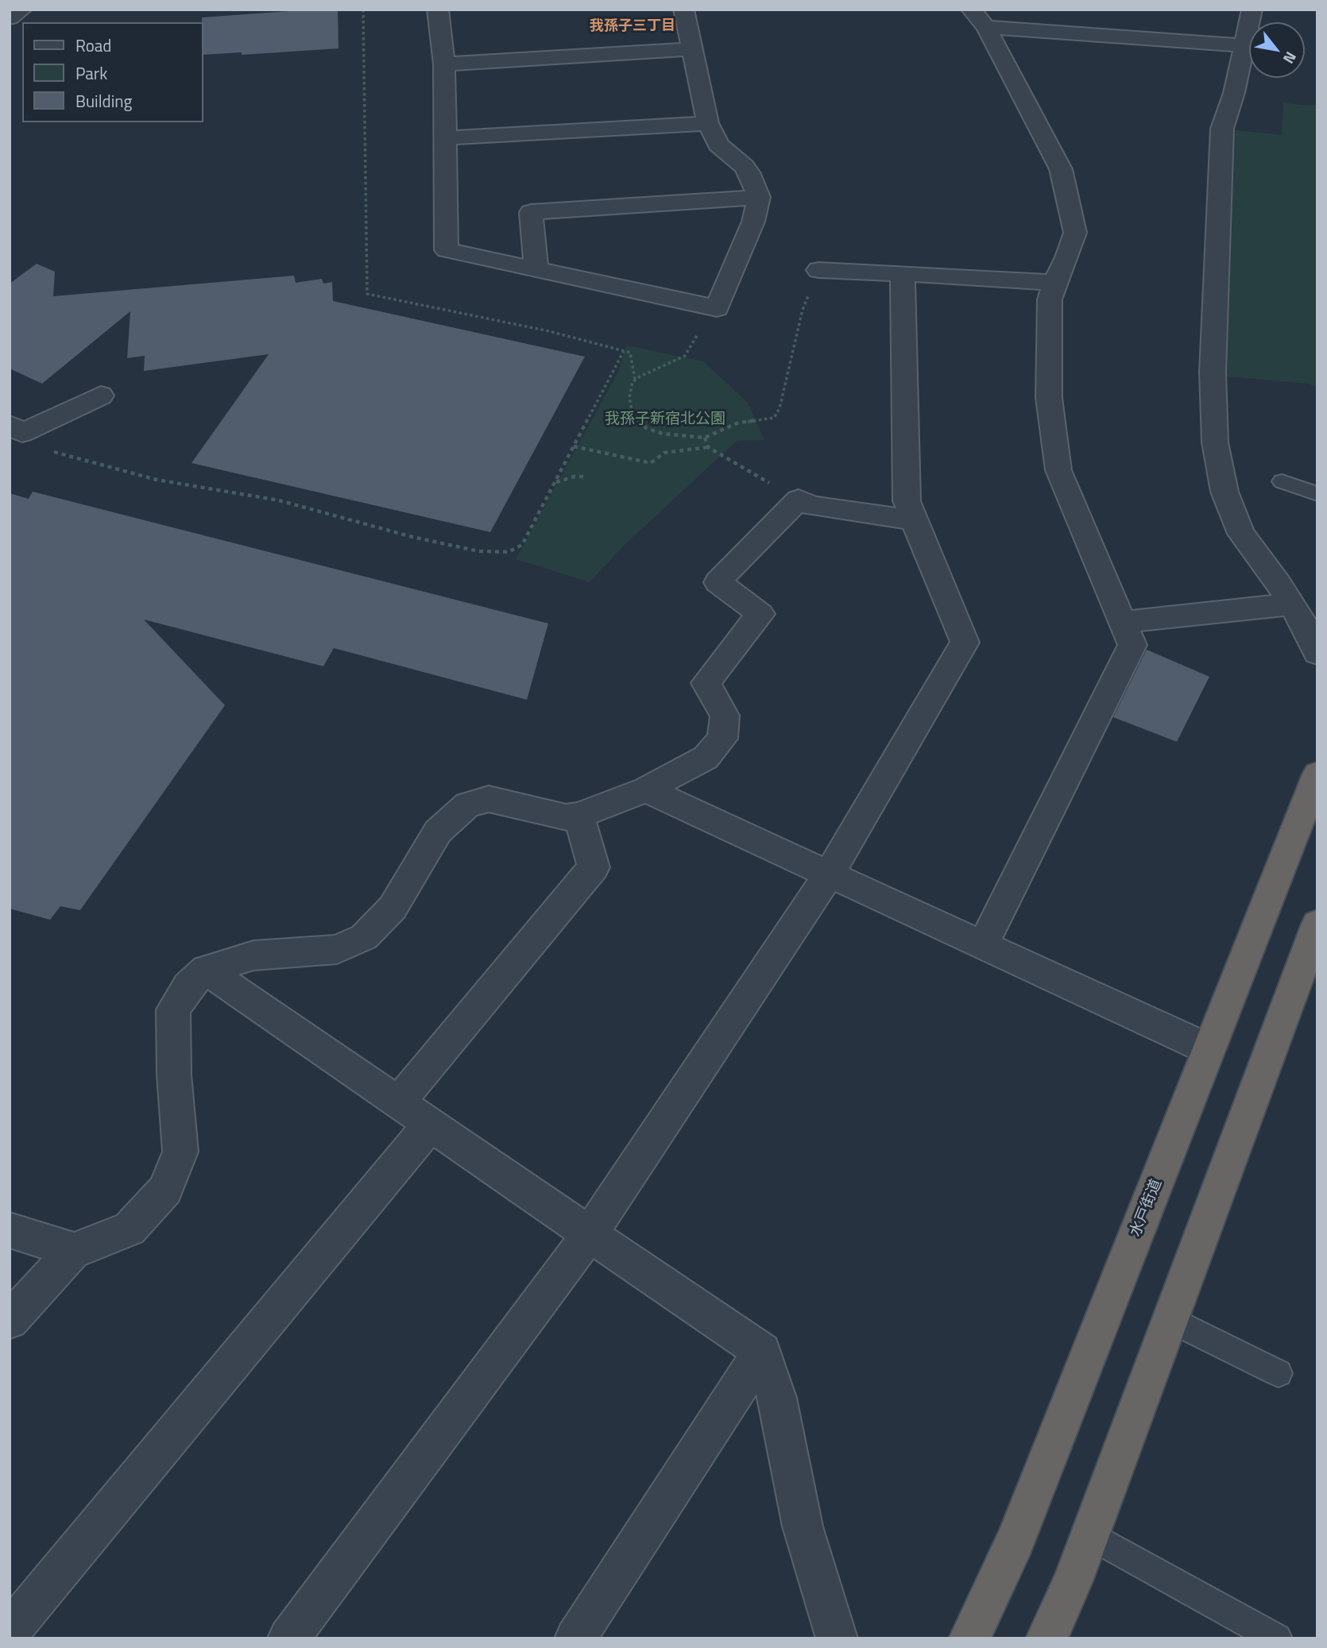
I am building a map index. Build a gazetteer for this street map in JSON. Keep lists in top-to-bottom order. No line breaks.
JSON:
{"streets":{"highway":["水戸街道"]},"districts":["我孫子三丁目"],"parks":["我孫子新宿北公園"],"legend":["Road","Park","Building"],"north":"bottom right"}
